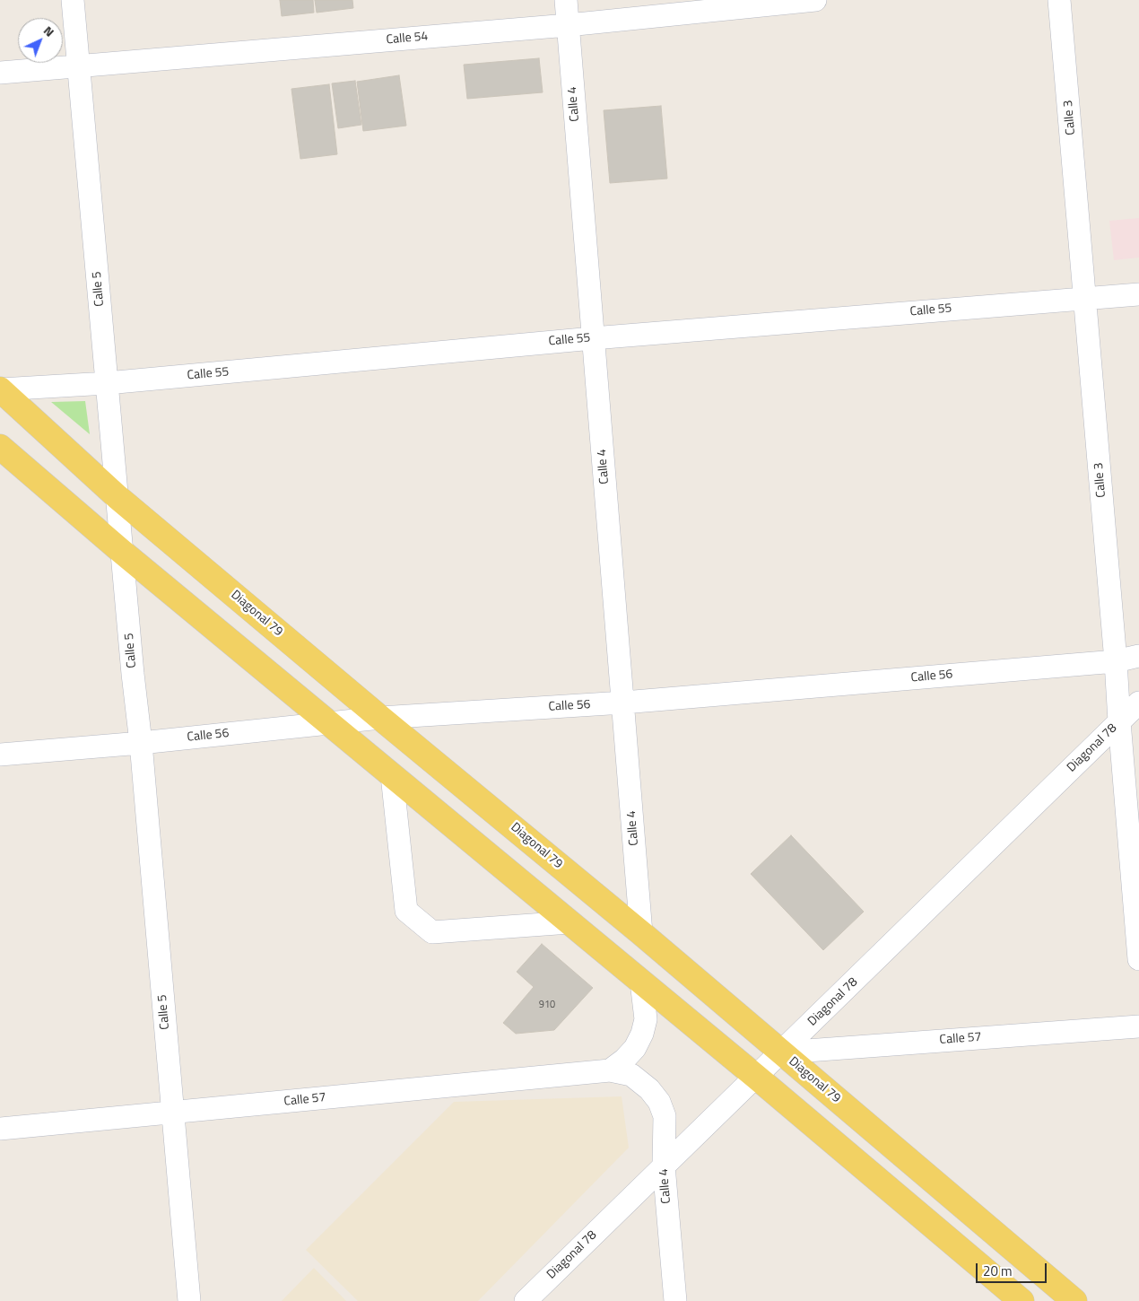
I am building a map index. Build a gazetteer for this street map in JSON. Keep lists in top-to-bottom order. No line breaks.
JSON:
{"streets":{"main road":["Diagonal 79"],"street":["Calle 54","Calle 4","Calle 3","Calle 5","Calle 55","Calle 56","Diagonal 78","Calle 57"]},"crossings":[["Calle 54","Calle 4"],["Calle 54","Calle 5"],["Calle 4","Calle 55"],["Calle 4","Diagonal 79"],["Calle 4","Calle 56"],["Calle 4","Diagonal 78"],["Calle 4","Calle 57"],["Calle 3","Calle 55"],["Calle 3","Calle 56"],["Calle 3","Diagonal 78"],["Calle 5","Calle 55"],["Calle 5","Diagonal 79"],["Calle 5","Calle 56"],["Calle 5","Calle 57"],["Calle 55","Diagonal 79"],["Diagonal 79","Calle 56"],["Diagonal 79","Diagonal 78"],["Diagonal 79","Calle 57"],["Diagonal 78","Calle 57"]],"house_numbers":["910"],"scale_bar":"20 m","north":"top right"}
